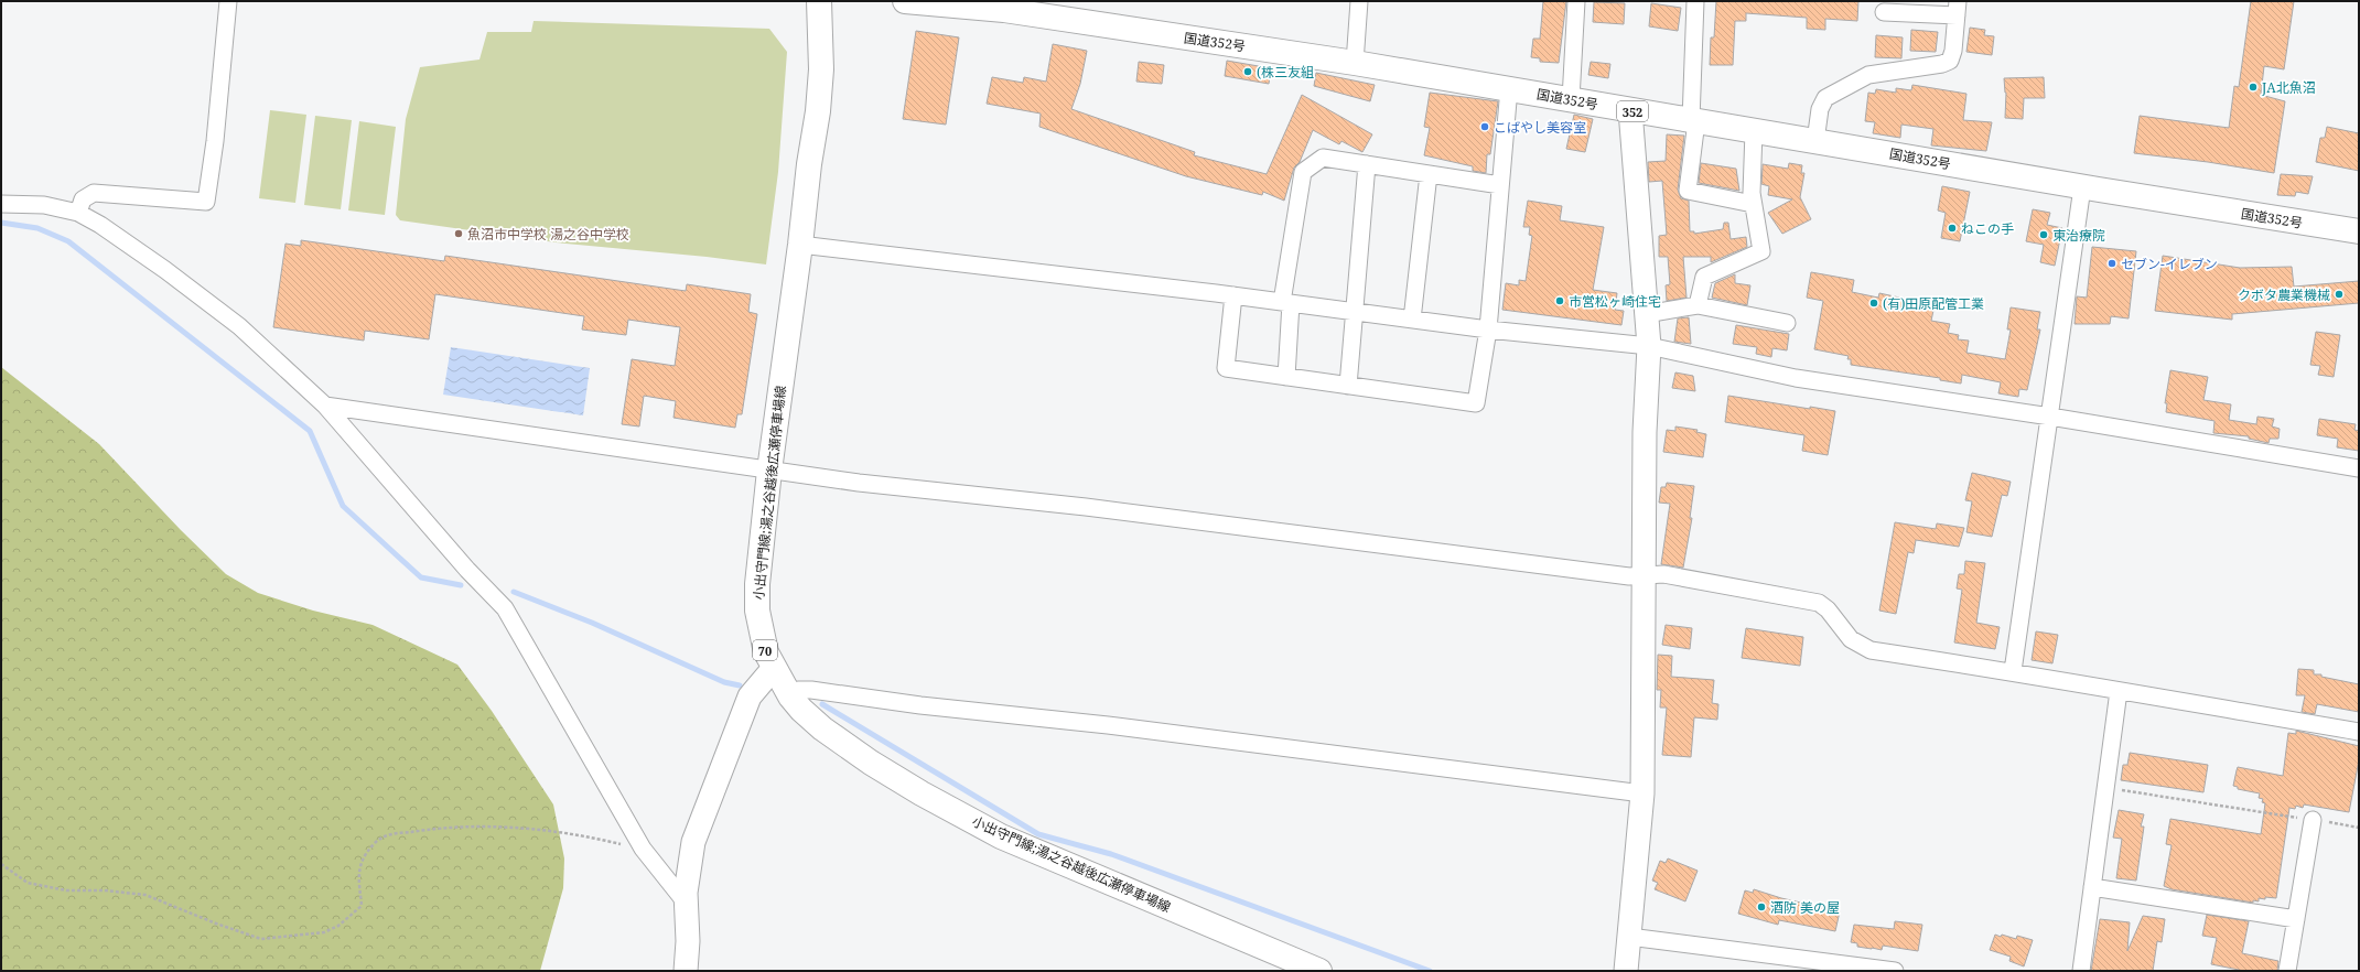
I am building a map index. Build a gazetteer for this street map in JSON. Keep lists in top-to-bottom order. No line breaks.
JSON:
{"streets":{"main road":["国道352号","352","小出守門線;湯之谷越後広瀬停車場線","70"]},"places":["(株三友組","JA北魚沼","こばやし美容室","ねこの手","魚沼市中学校 湯之谷中学校","東治療院","セブン-イレブン","クボタ農業機械","市営松ヶ崎住宅","(有)田原配管工業","酒防 美の屋"]}
